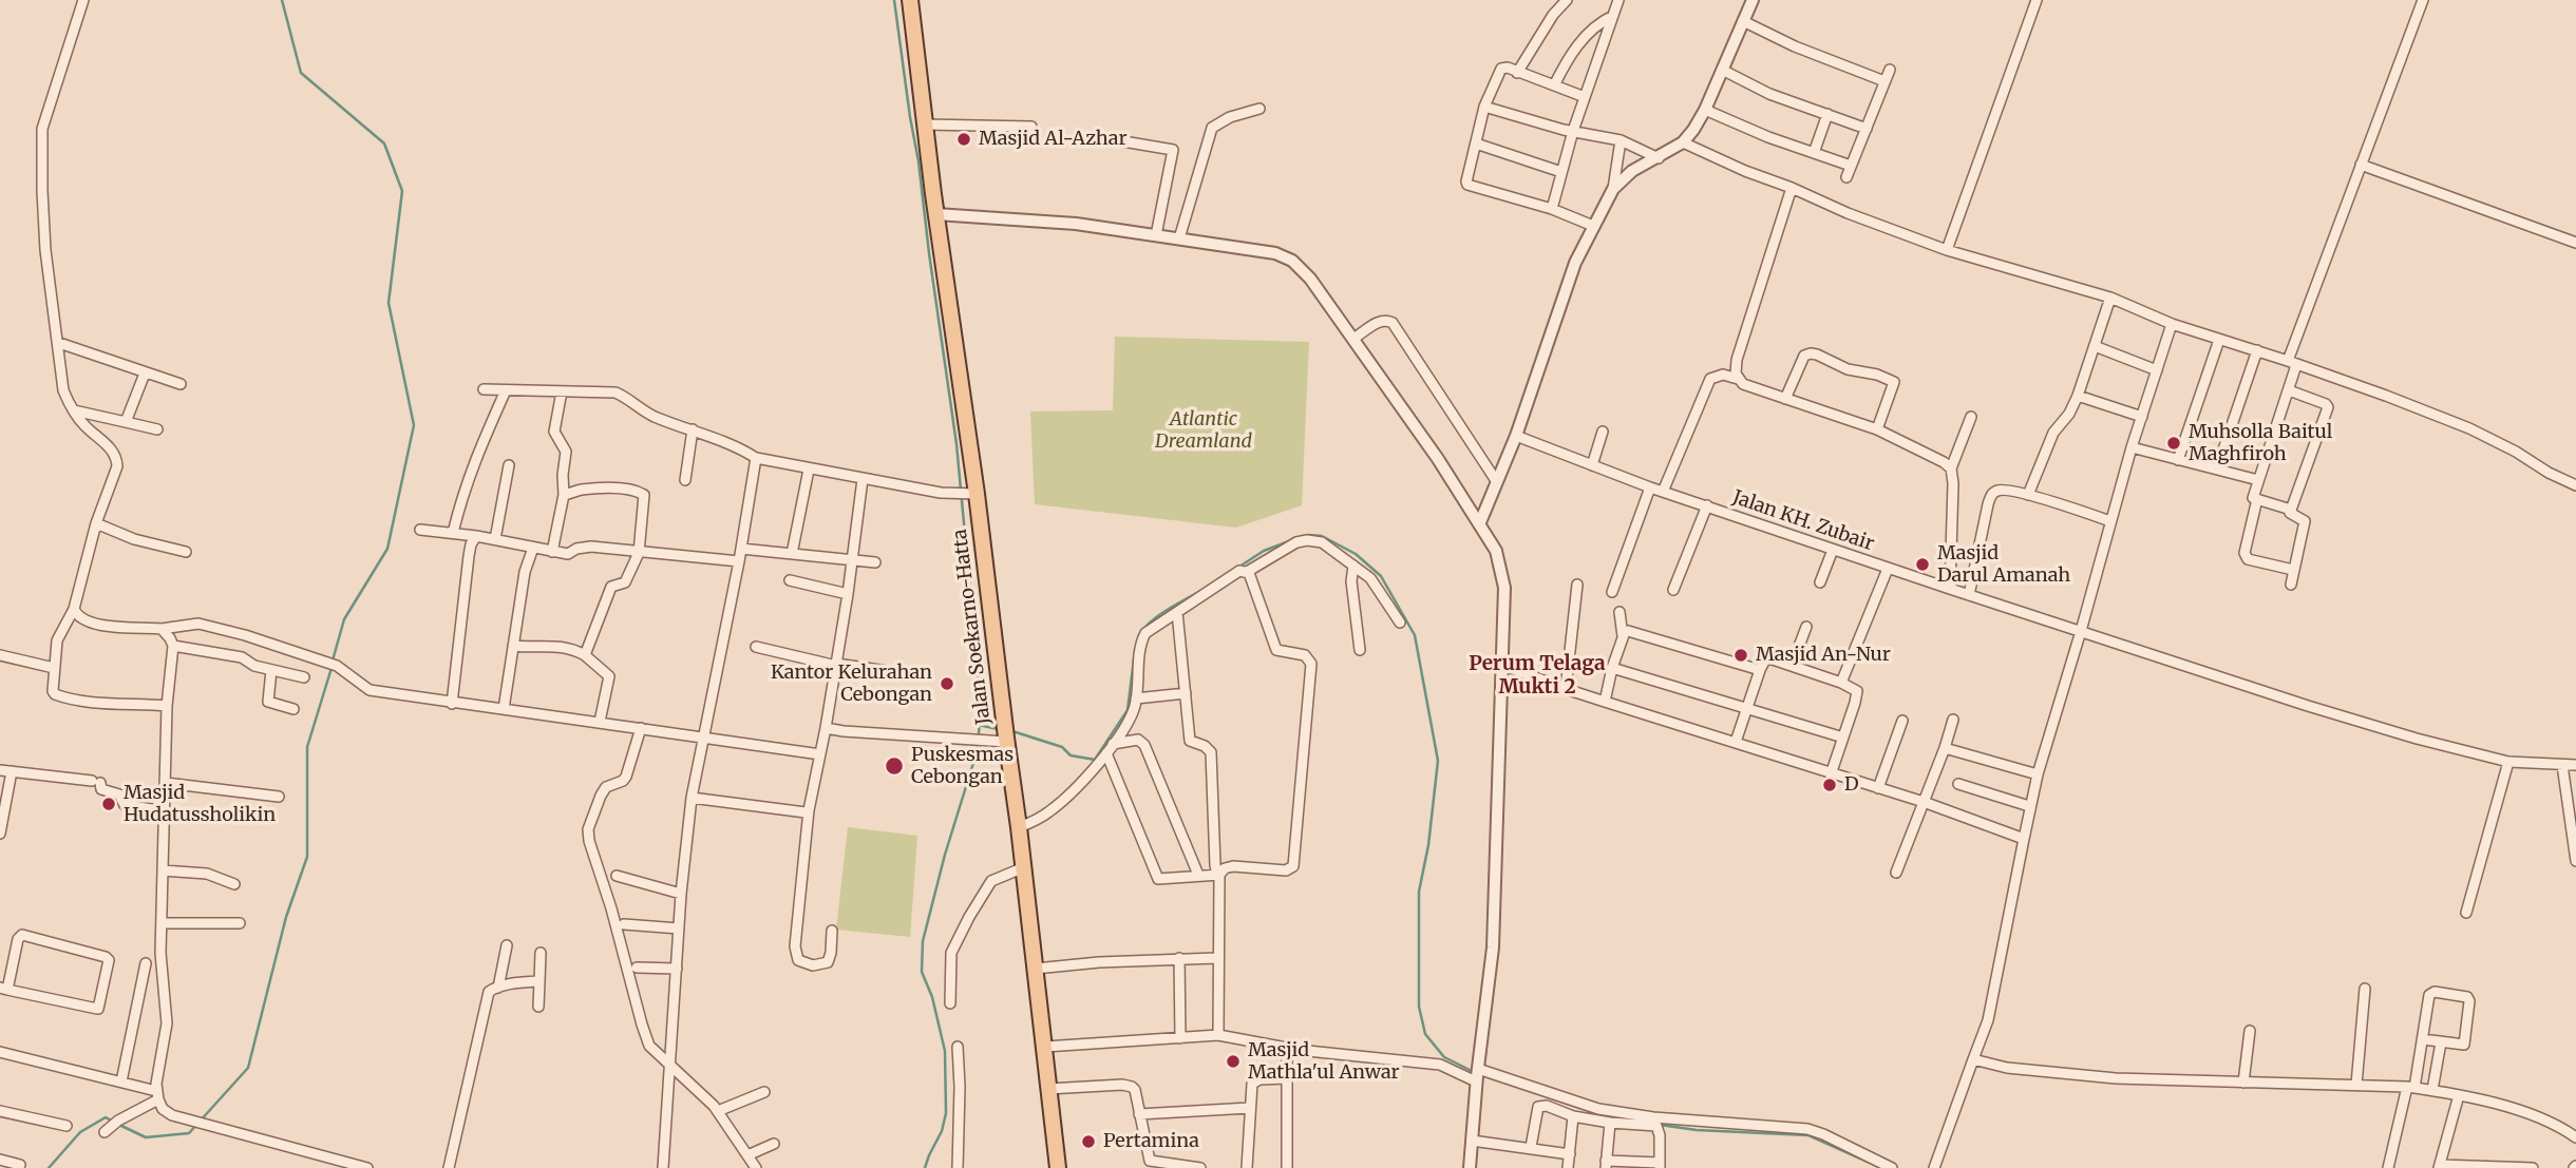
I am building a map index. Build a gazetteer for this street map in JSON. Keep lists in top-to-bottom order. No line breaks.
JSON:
{"streets":{"main road":["Jalan Soekarno-Hatta"],"street":["Jalan KH. Zubair"]},"districts":["Perum Telaga Mukti 2"],"parks":["Atlantic Dreamland"],"places":["Masjid Al-Azhar","Muhsolla Baitul Maghfiroh","Masjid Darul Amanah","Masjid An-Nur","Kantor Kelurahan Cebongan","Puskesmas Cebongan","D","Masjid Hudatussholikin","Masjid Mathla'ul Anwar","Pertamina"]}
